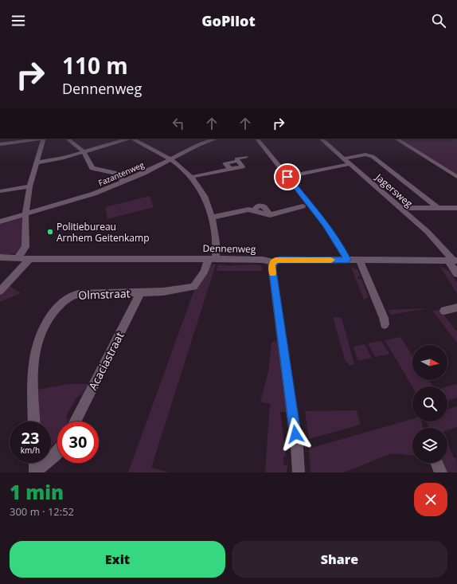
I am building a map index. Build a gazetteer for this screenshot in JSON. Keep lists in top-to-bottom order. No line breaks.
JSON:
{"streets":{"street":["Fazantenweg","Jagersweg","Dennenweg","Olmstraat","Acaciastraat"]},"crossings":[["Jagersweg","Dennenweg"],["Dennenweg","Olmstraat"],["Olmstraat","Acaciastraat"]],"places":["Politiebureau Arnhem Geitenkamp"],"north":"right","page":{"header":"GoPilot","turn":["110 m","Dennenweg"],"speed":"23 km/h","limit":"30","heading":["1 min","300 m · 12:52"],"buttons":["Exit","Share"]}}
